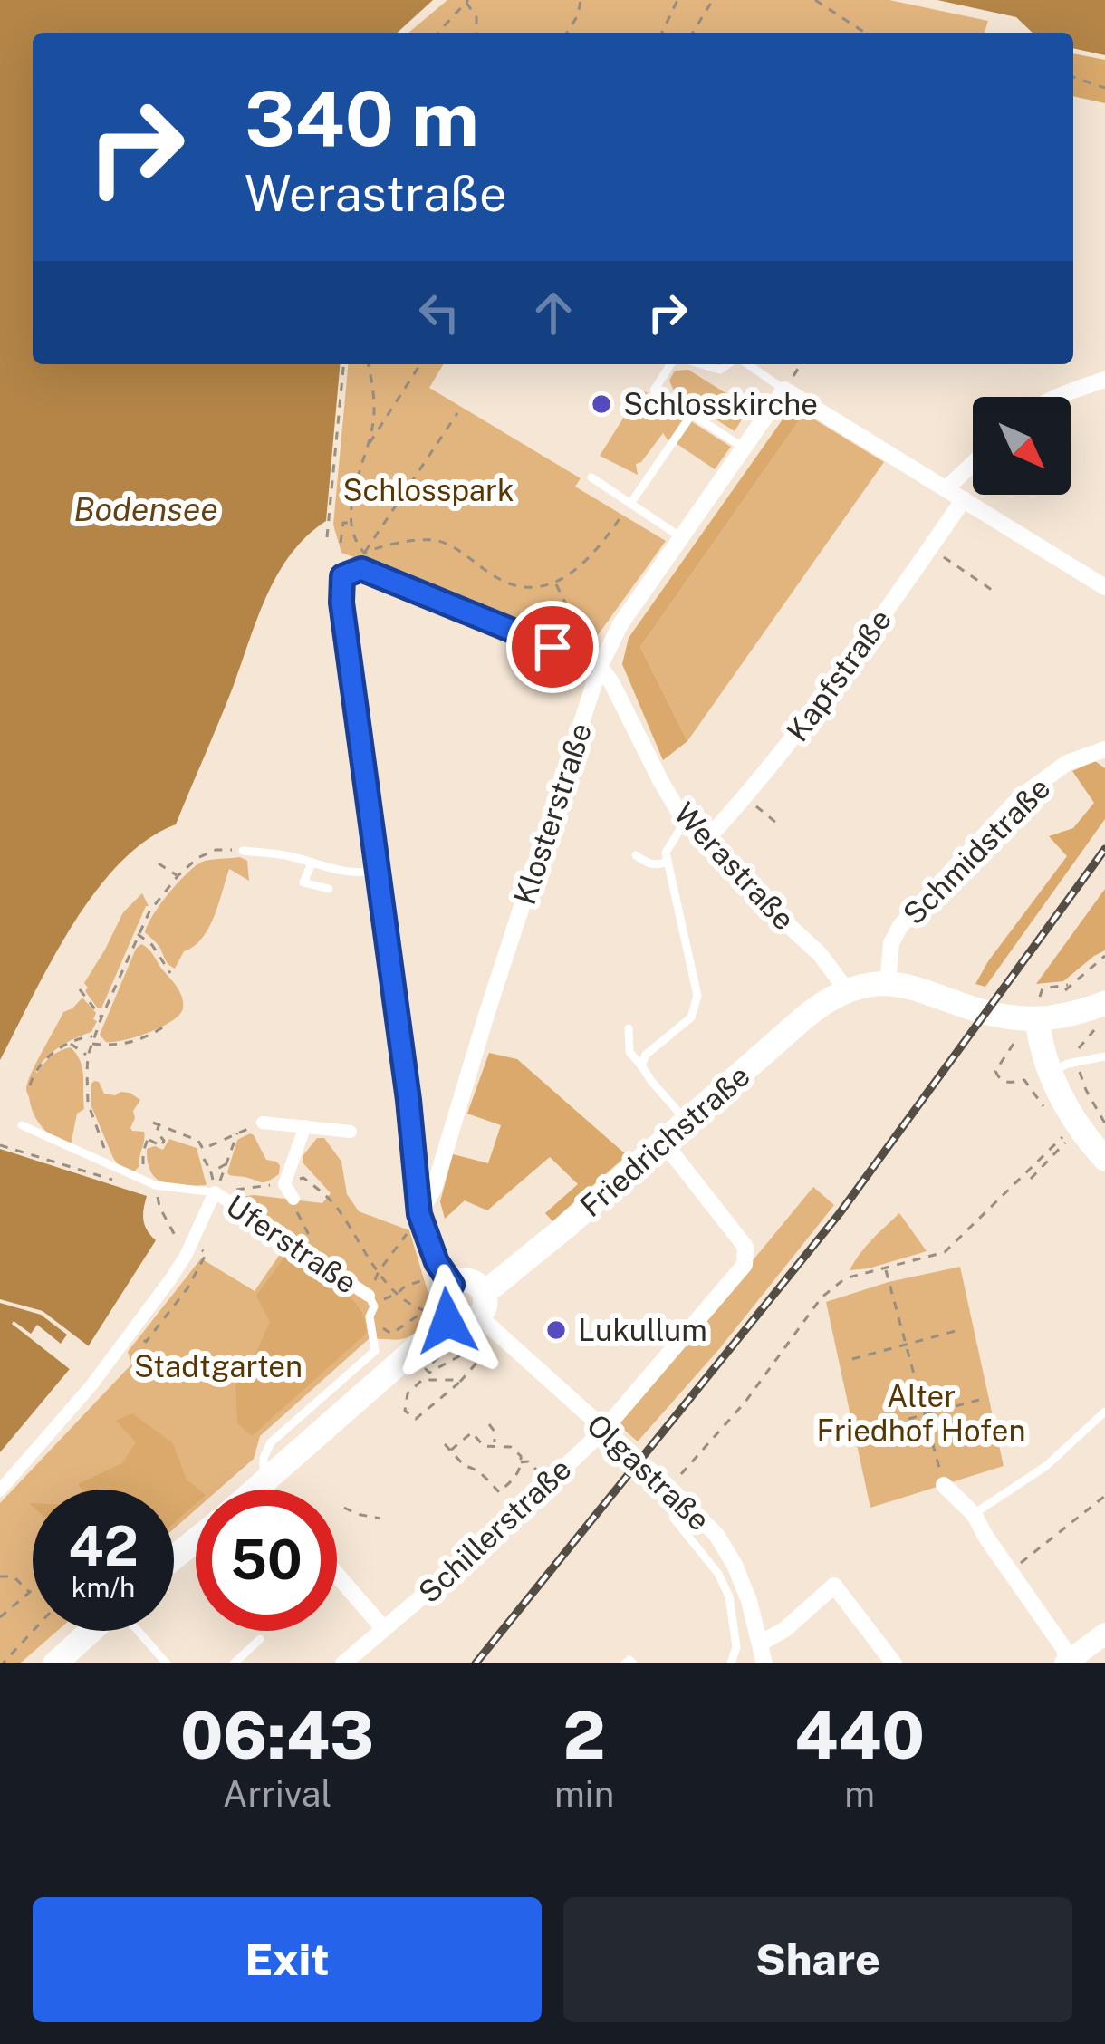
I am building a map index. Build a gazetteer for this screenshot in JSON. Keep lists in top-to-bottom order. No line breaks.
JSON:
{"streets":{"main road":["Friedrichstraße"],"street":["Kapfstraße","Klosterstraße","Schmidstraße","Werastraße","Uferstraße","Olgastraße","Schillerstraße"]},"crossings":[["Kapfstraße","Werastraße"],["Klosterstraße","Werastraße"],["Werastraße","Friedrichstraße"],["Friedrichstraße","Olgastraße"],["Friedrichstraße","Schillerstraße"],["Olgastraße","Schillerstraße"]],"water":["Bodensee"],"parks":["Schlosspark","Stadtgarten","Alter Friedhof Hofen"],"places":["Schlosskirche","Lukullum"],"north":"bottom right","page":{"turn":["340 m","Werastraße"],"speed":"42 km/h","limit":"50","eta":["06:43","Arrival","2","min","440","m"],"buttons":["Exit","Share"]}}
